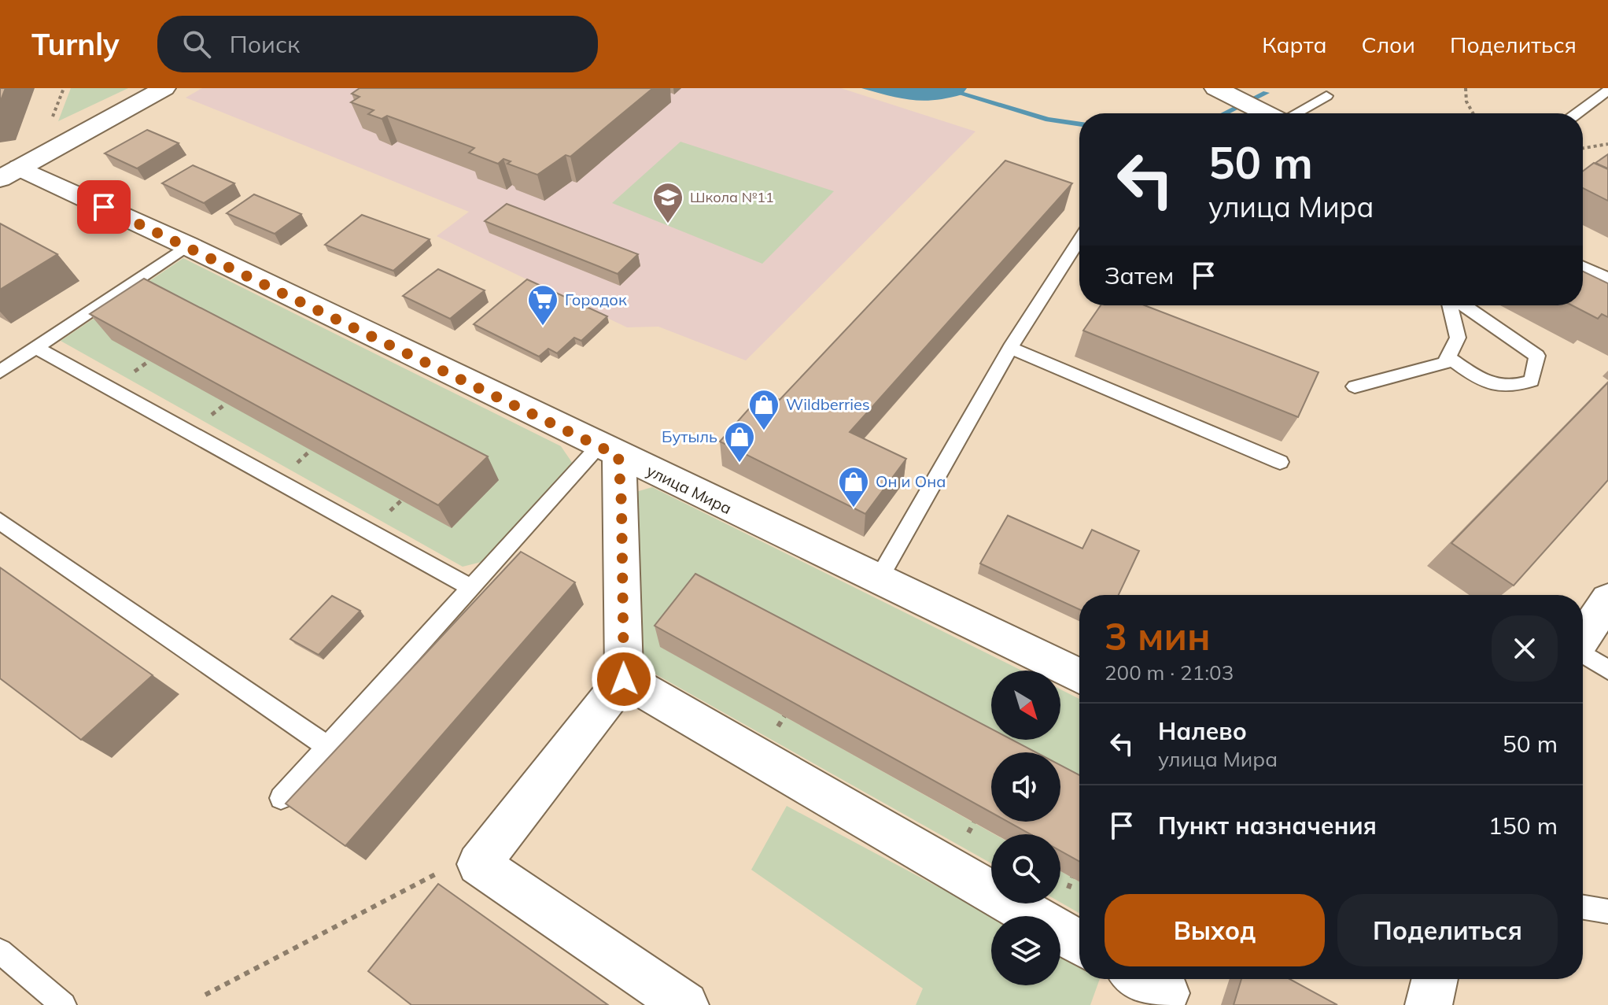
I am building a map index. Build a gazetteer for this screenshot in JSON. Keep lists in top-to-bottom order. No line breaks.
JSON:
{"streets":{"street":["улица Мира"]},"places":{"school or university":["Школа №11"],"supermarket":["Городок"],"shop":["Wildberries","Бутыль","Он и Она"]},"north":"bottom right","page":{"header":"Turnly","search":"Поиск","nav":["Карта","Слои","Поделиться"],"turn":["50 m","улица Мира"],"then":"Затем","heading":["3 мин","200 m · 21:03"],"list":[{"name":"Налево","note":"улица Мира","value":"50 m"},{"name":"Пункт назначения","value":"150 m"}],"buttons":["Выход","Поделиться"]}}
